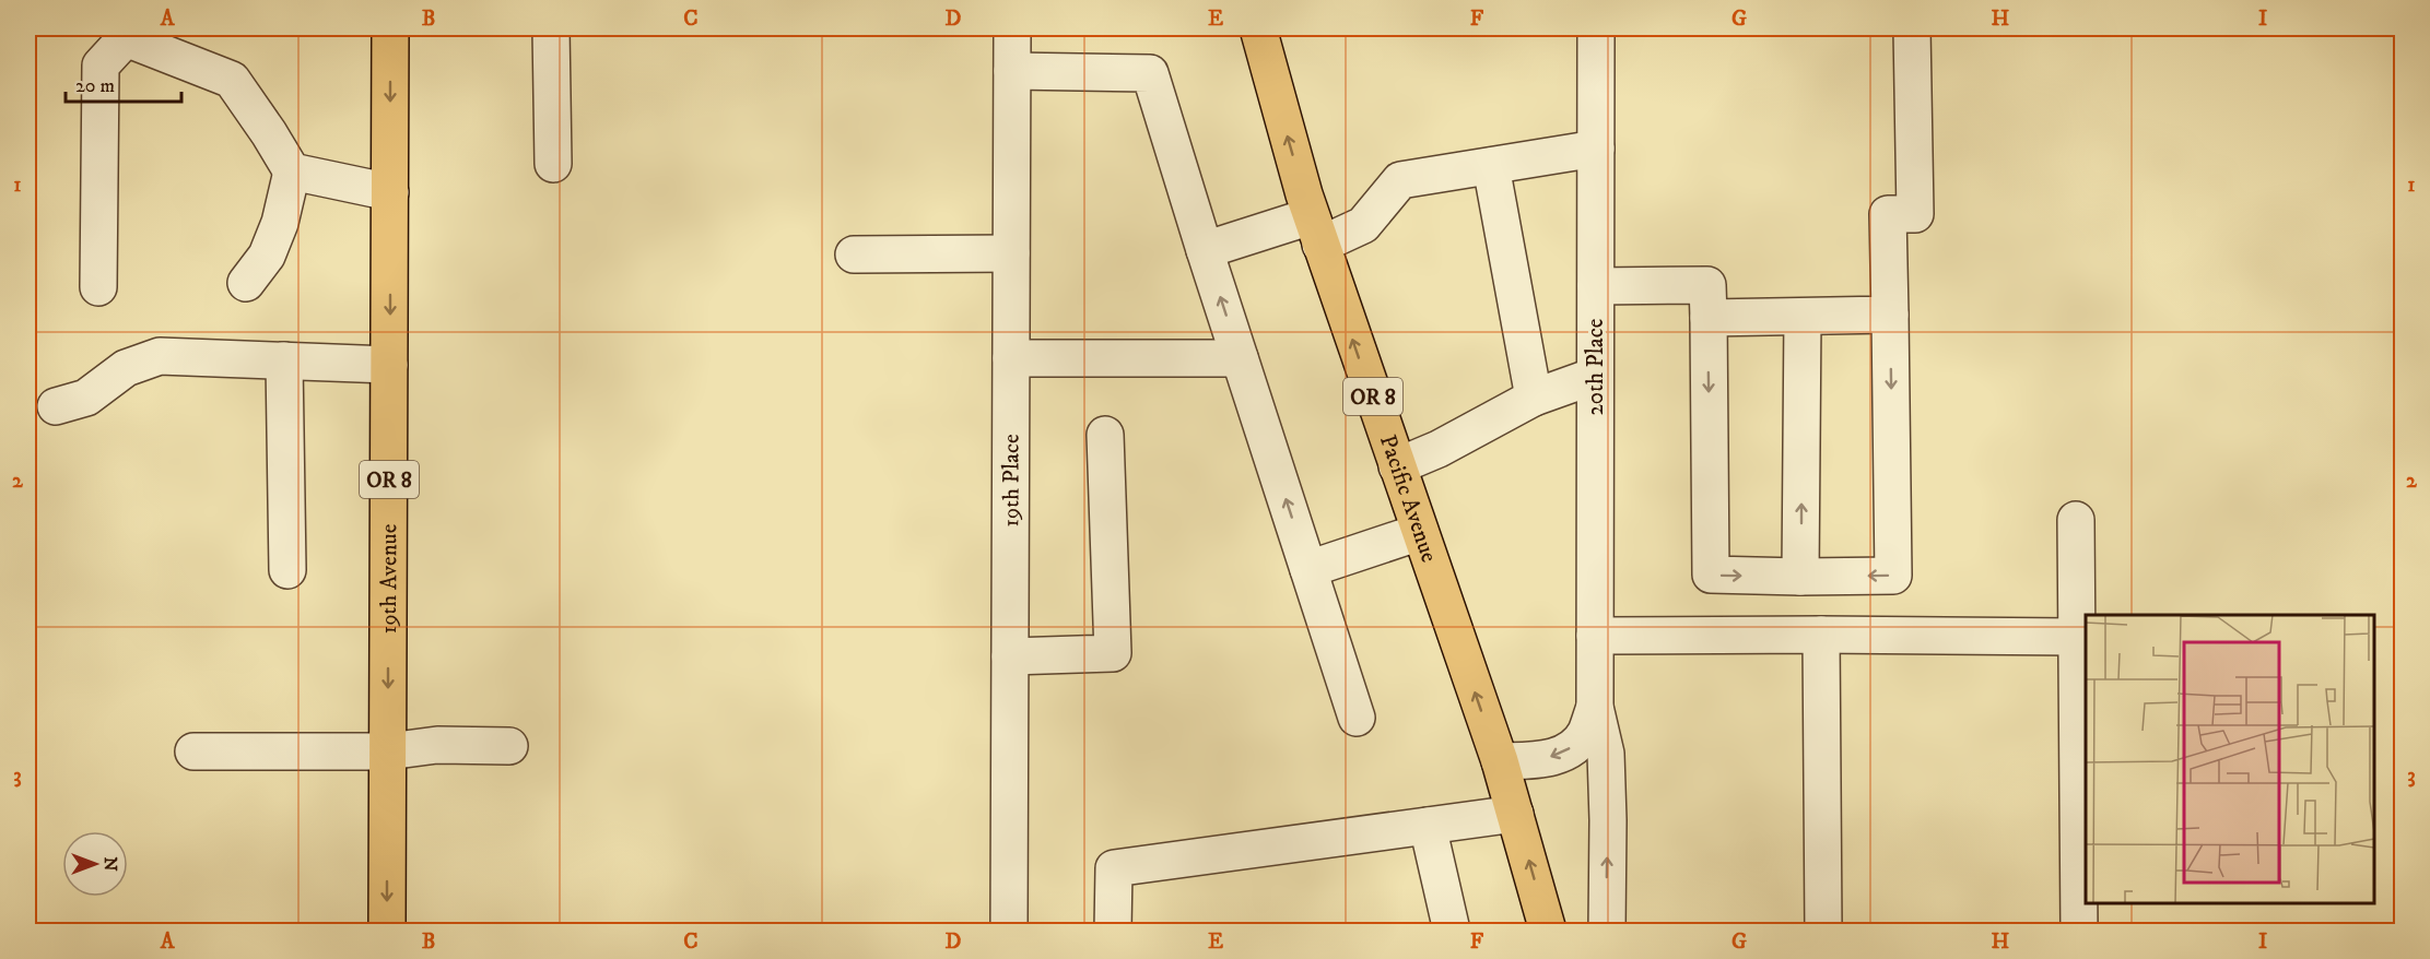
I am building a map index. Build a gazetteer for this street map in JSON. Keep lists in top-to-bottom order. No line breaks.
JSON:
{"streets":{"main road":["OR 8","Pacific Avenue","19th Avenue"],"street":["20th Place","19th Place"]},"crossings":[["20th Place","Pacific Avenue"]],"one_way":["Pacific Avenue","19th Avenue"],"scale_bar":"20 m","north":"right","grid":{"columns":["A","B","C","D","E","F","G","H","I"],"rows":["1","2","3"]}}
